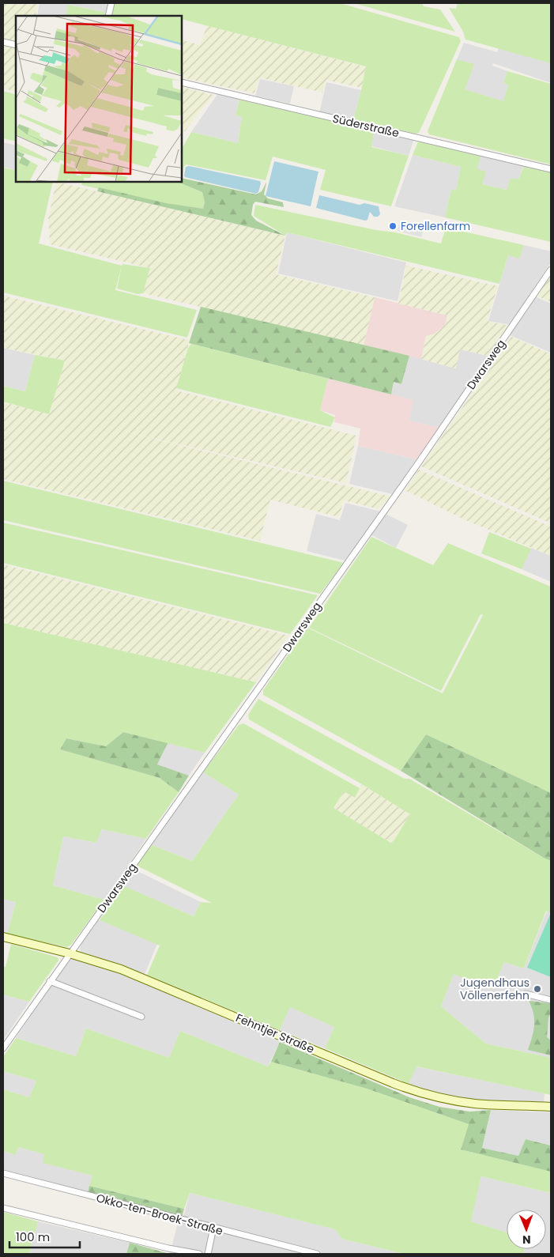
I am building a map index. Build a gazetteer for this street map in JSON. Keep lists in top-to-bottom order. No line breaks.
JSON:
{"streets":{"street":["Süderstraße","Dwarsweg","Fehntjer Straße","Okko-ten-Broek-Straße"]},"crossings":[["Dwarsweg","Fehntjer Straße"]],"places":["Forellenfarm","Jugendhaus Völlenerfehn"],"scale_bar":"100 m","north":"bottom"}
